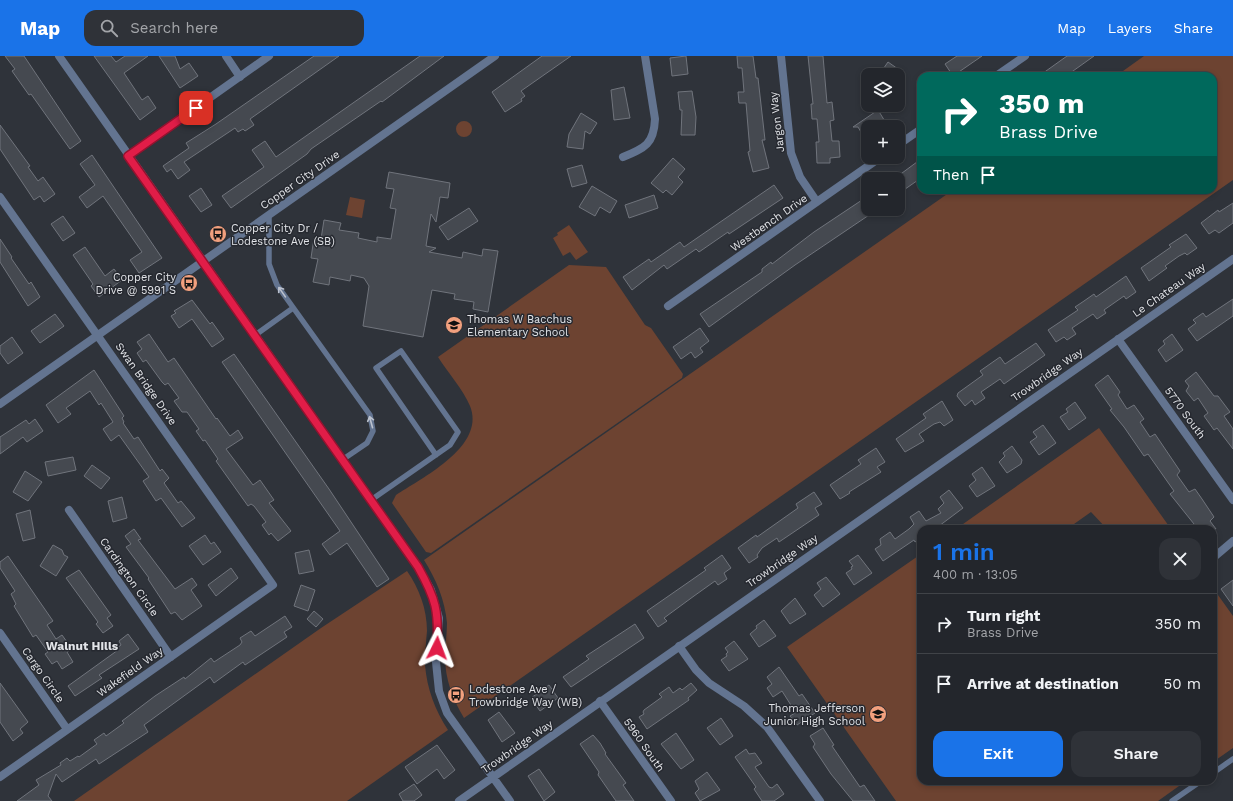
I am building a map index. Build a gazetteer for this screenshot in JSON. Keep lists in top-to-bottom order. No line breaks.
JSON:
{"streets":{"street":["Jargon Way","Copper City Drive","Westbench Drive","Le Chateau Way","Trowbridge Way","Swan Bridge Drive","5770 South","Cardington Circle","Wakefield Way","Cargo Circle","5960 South"]},"crossings":[["Jargon Way","Westbench Drive"],["Copper City Drive","Swan Bridge Drive"],["Le Chateau Way","Trowbridge Way"],["Le Chateau Way","5770 South"],["Trowbridge Way","5770 South"],["Trowbridge Way","5960 South"],["Swan Bridge Drive","Wakefield Way"],["Cardington Circle","Wakefield Way"],["Wakefield Way","Cargo Circle"]],"districts":["Walnut Hills"],"places":{"bus stop":["Copper City Dr / Lodestone Ave (SB)","Copper City Drive @ 5991 S","Lodestone Ave / Trowbridge Way (WB)"],"school or university":["Thomas W Bacchus Elementary School","Thomas Jefferson Junior High School"]},"page":{"header":"Map","search":"Search here","nav":["Map","Layers","Share"],"map_buttons":["+","−"],"turn":["350 m","Brass Drive"],"then":"Then","heading":["1 min","400 m · 13:05"],"list":[{"name":"Turn right","note":"Brass Drive","value":"350 m"},{"name":"Arrive at destination","value":"50 m"}],"buttons":["Exit","Share"]}}
